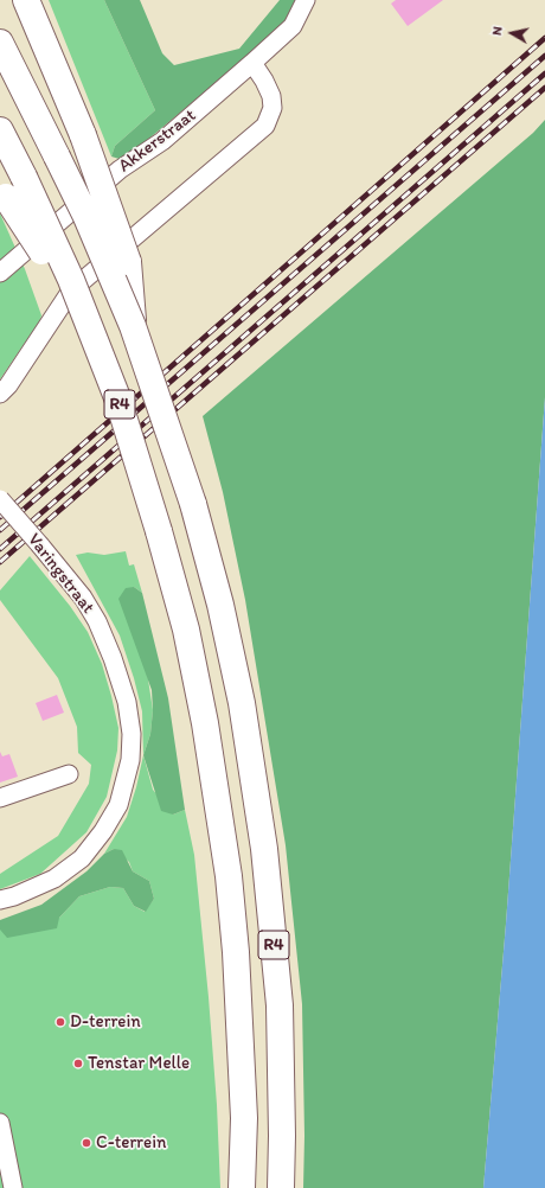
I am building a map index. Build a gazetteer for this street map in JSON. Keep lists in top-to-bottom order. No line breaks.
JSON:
{"streets":{"highway":["R4"],"street":["Akkerstraat","Varingstraat"]},"places":["D-terrein","Tenstar Melle","C-terrein"],"north":"left"}
